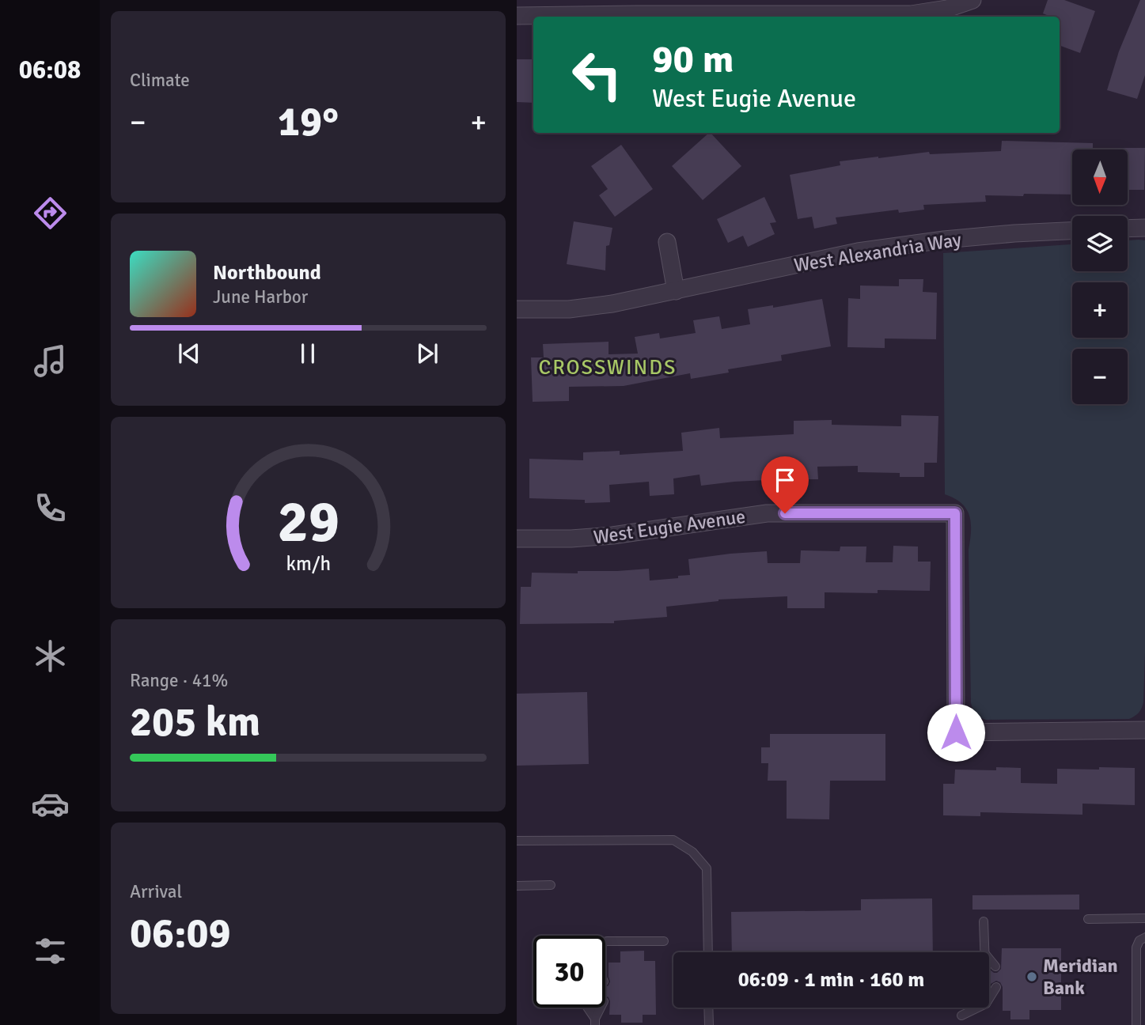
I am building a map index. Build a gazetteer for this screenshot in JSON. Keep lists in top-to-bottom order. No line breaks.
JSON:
{"streets":{"street":["West Alexandria Way","West Eugie Avenue"]},"districts":["CROSSWINDS"],"places":["Meridian Bank"],"north":"bottom","page":{"tabs":"06:08","tile":["Climate",["Range · 41%","205 km"],["Arrival","06:09"]],"turn":["90 m","West Eugie Avenue"],"heat":["−","19°","+"],"map_buttons":["+","−"],"song":["Northbound","June Harbor"],"limit":"30","trip":"06:09 · 1 min · 160 m","gauge":["29","km/h"]}}
